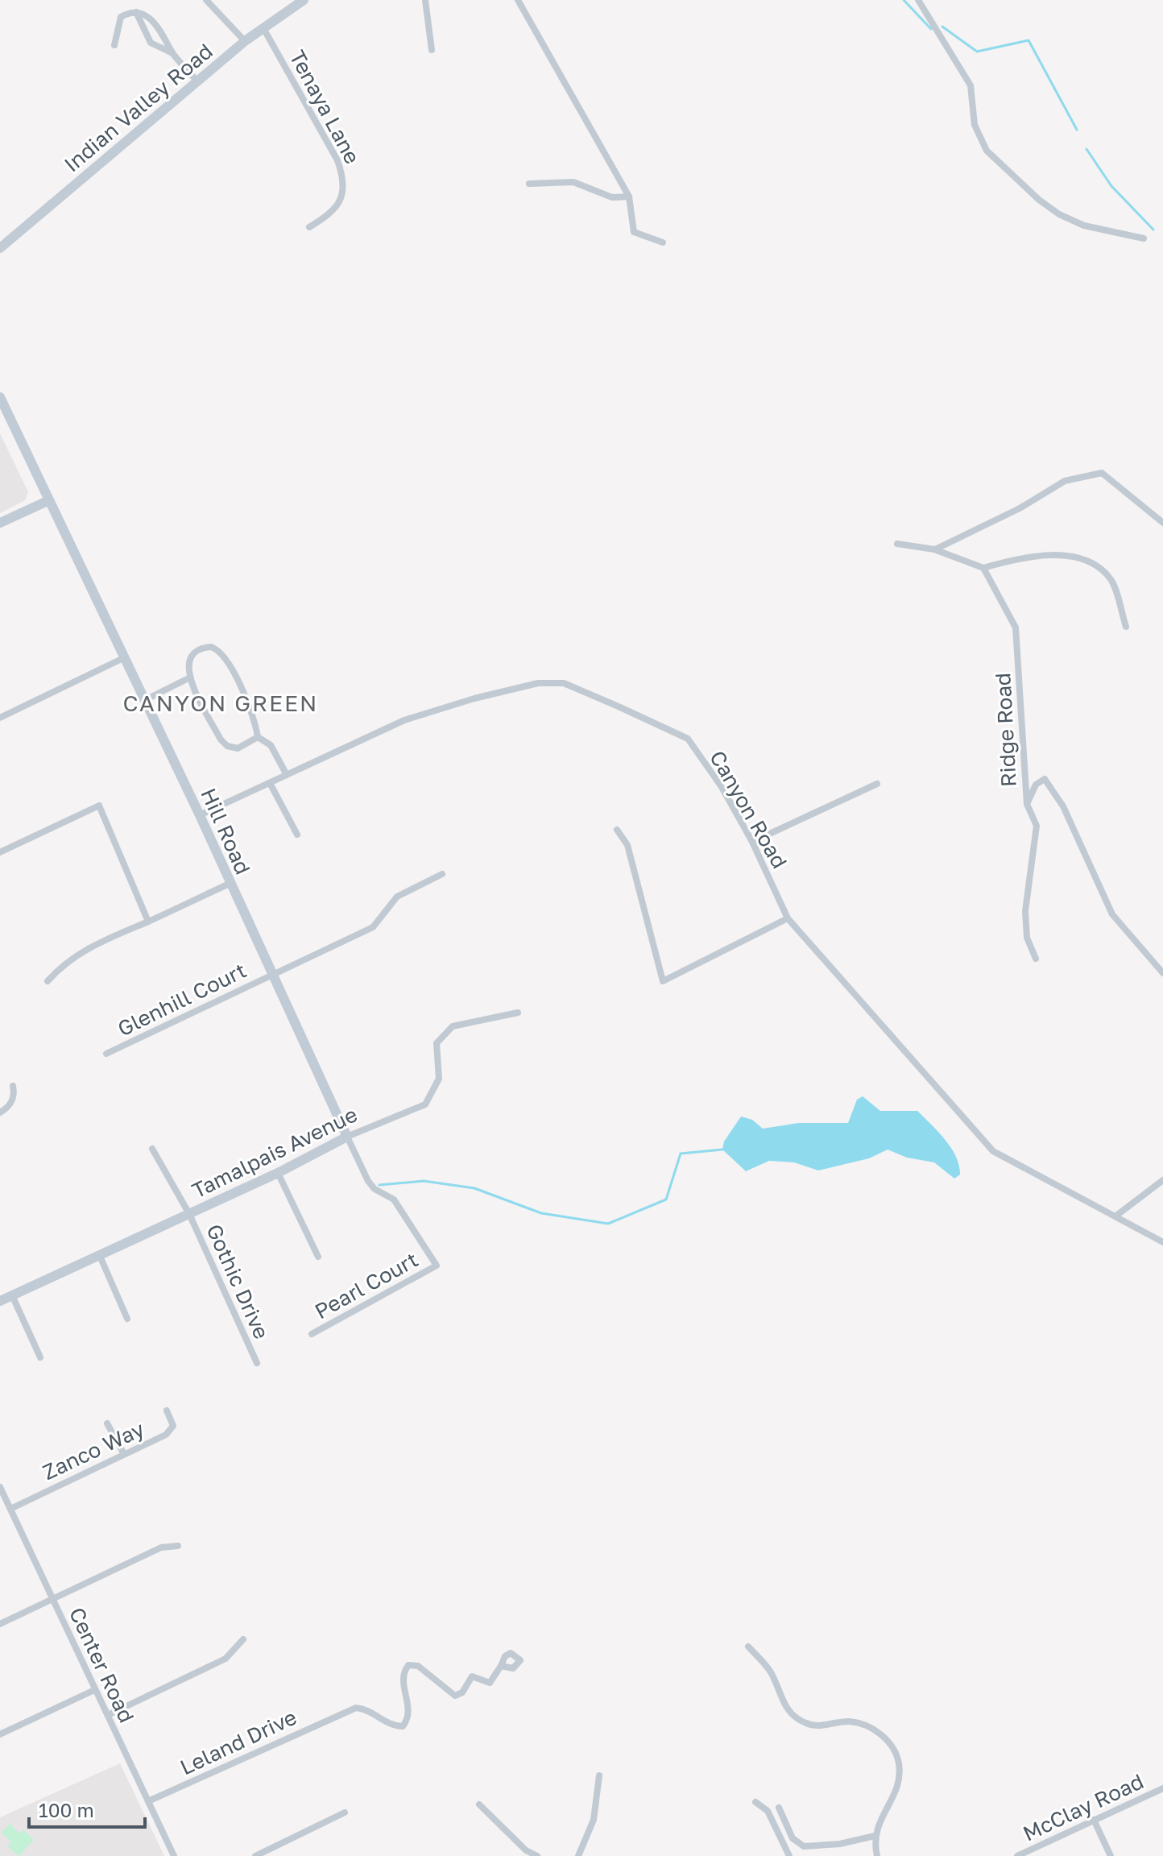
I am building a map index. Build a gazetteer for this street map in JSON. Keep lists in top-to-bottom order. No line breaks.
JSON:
{"streets":{"street":["Tenaya Lane","Indian Valley Road","Ridge Road","Canyon Road","Hill Road","Glenhill Court","Tamalpais Avenue","Gothic Drive","Pearl Court","Zanco Way","Center Road","Leland Drive","McClay Road"]},"crossings":[["Tenaya Lane","Indian Valley Road"],["Canyon Road","Hill Road"],["Hill Road","Glenhill Court"],["Hill Road","Tamalpais Avenue"],["Hill Road","Pearl Court"],["Tamalpais Avenue","Gothic Drive"],["Zanco Way","Center Road"],["Center Road","Leland Drive"]],"districts":["CANYON GREEN"],"scale_bar":"100 m"}
